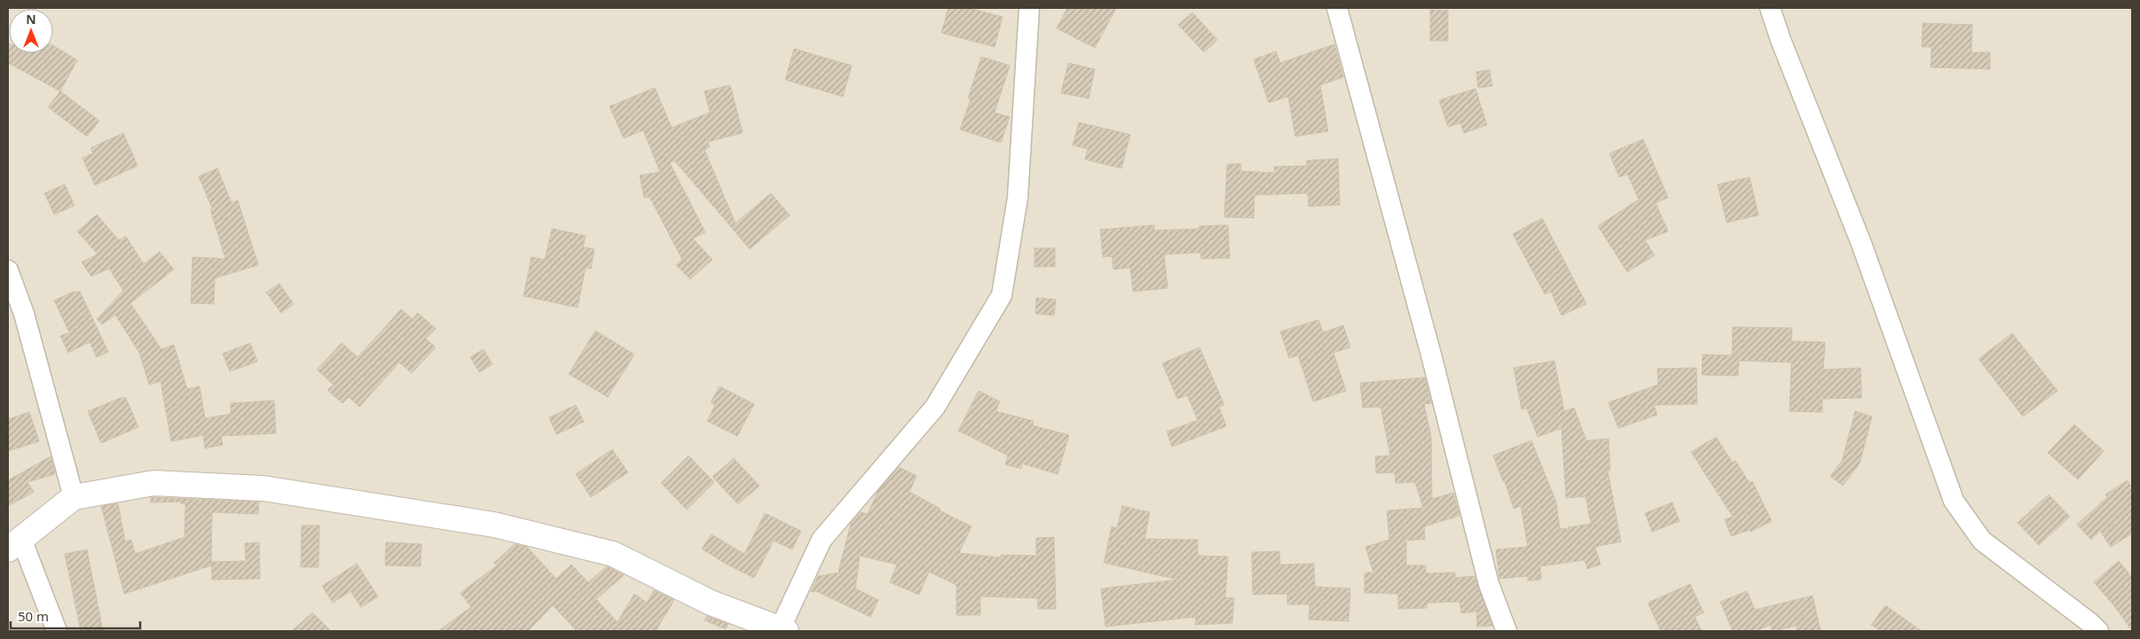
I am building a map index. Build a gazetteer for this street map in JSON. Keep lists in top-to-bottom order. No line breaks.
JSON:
{"scale_bar":"50 m","north":"top"}
